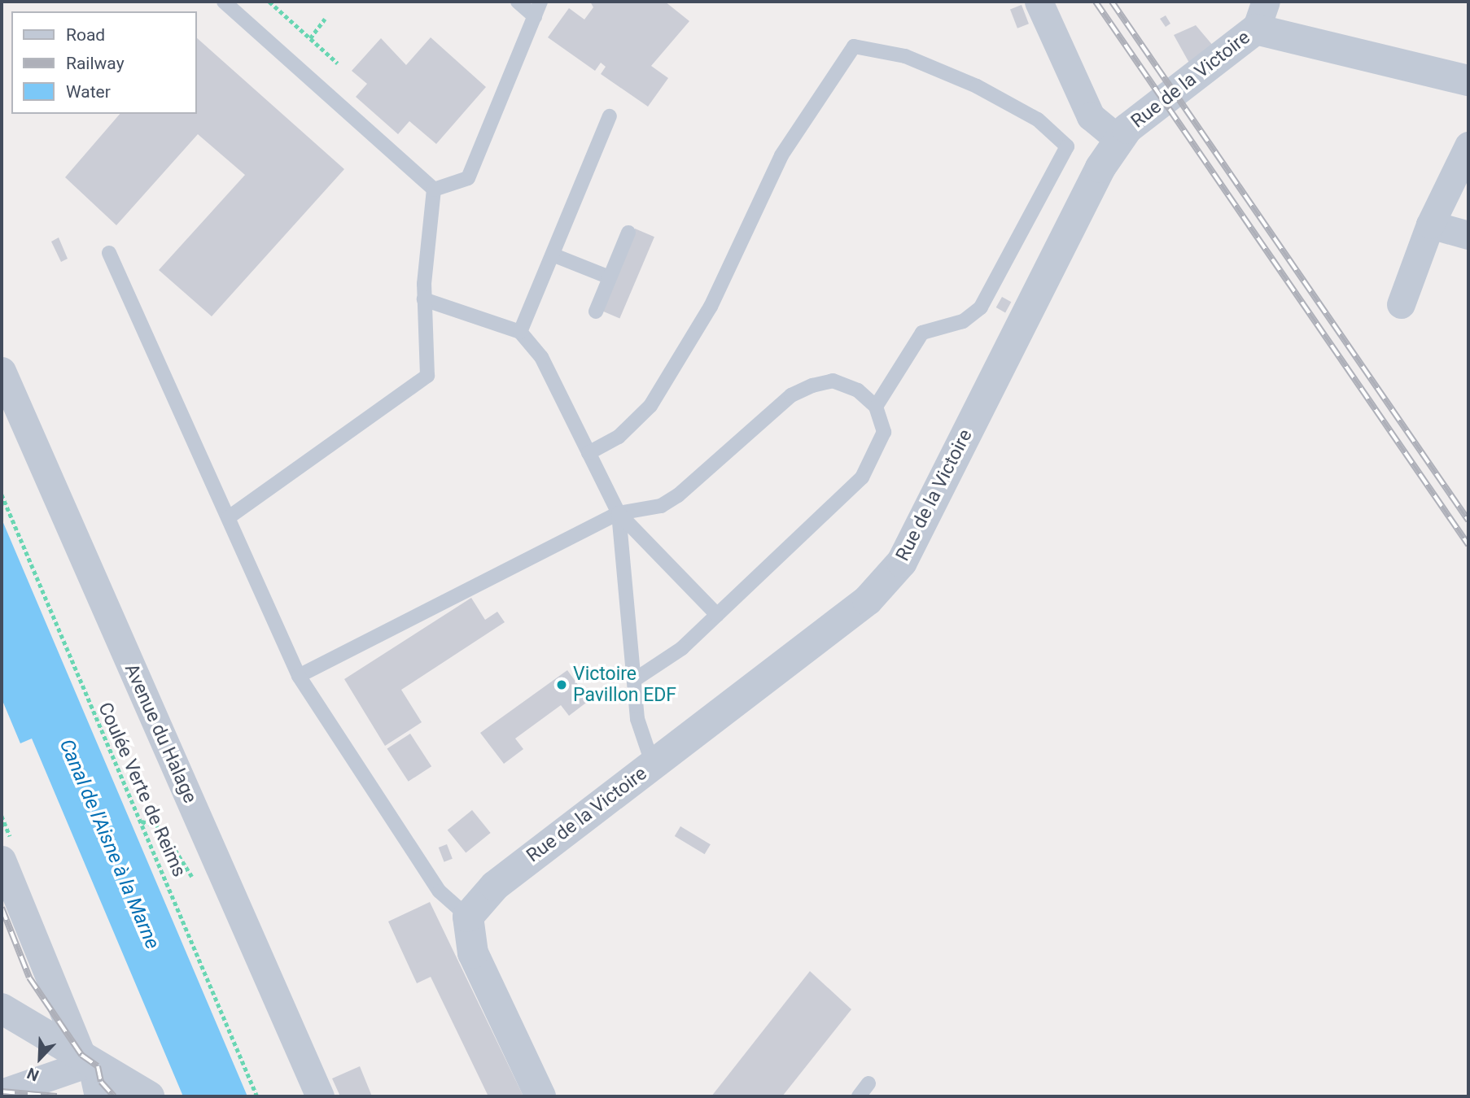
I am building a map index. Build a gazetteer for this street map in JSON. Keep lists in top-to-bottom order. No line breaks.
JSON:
{"streets":{"street":["Rue de la Victoire","Avenue du Halage"],"path":["Coulée Verte de Reims"]},"water":["Canal de l'Aisne à la Marne"],"places":["Victoire Pavillon EDF"],"legend":["Road","Railway","Water"],"north":"bottom left"}
